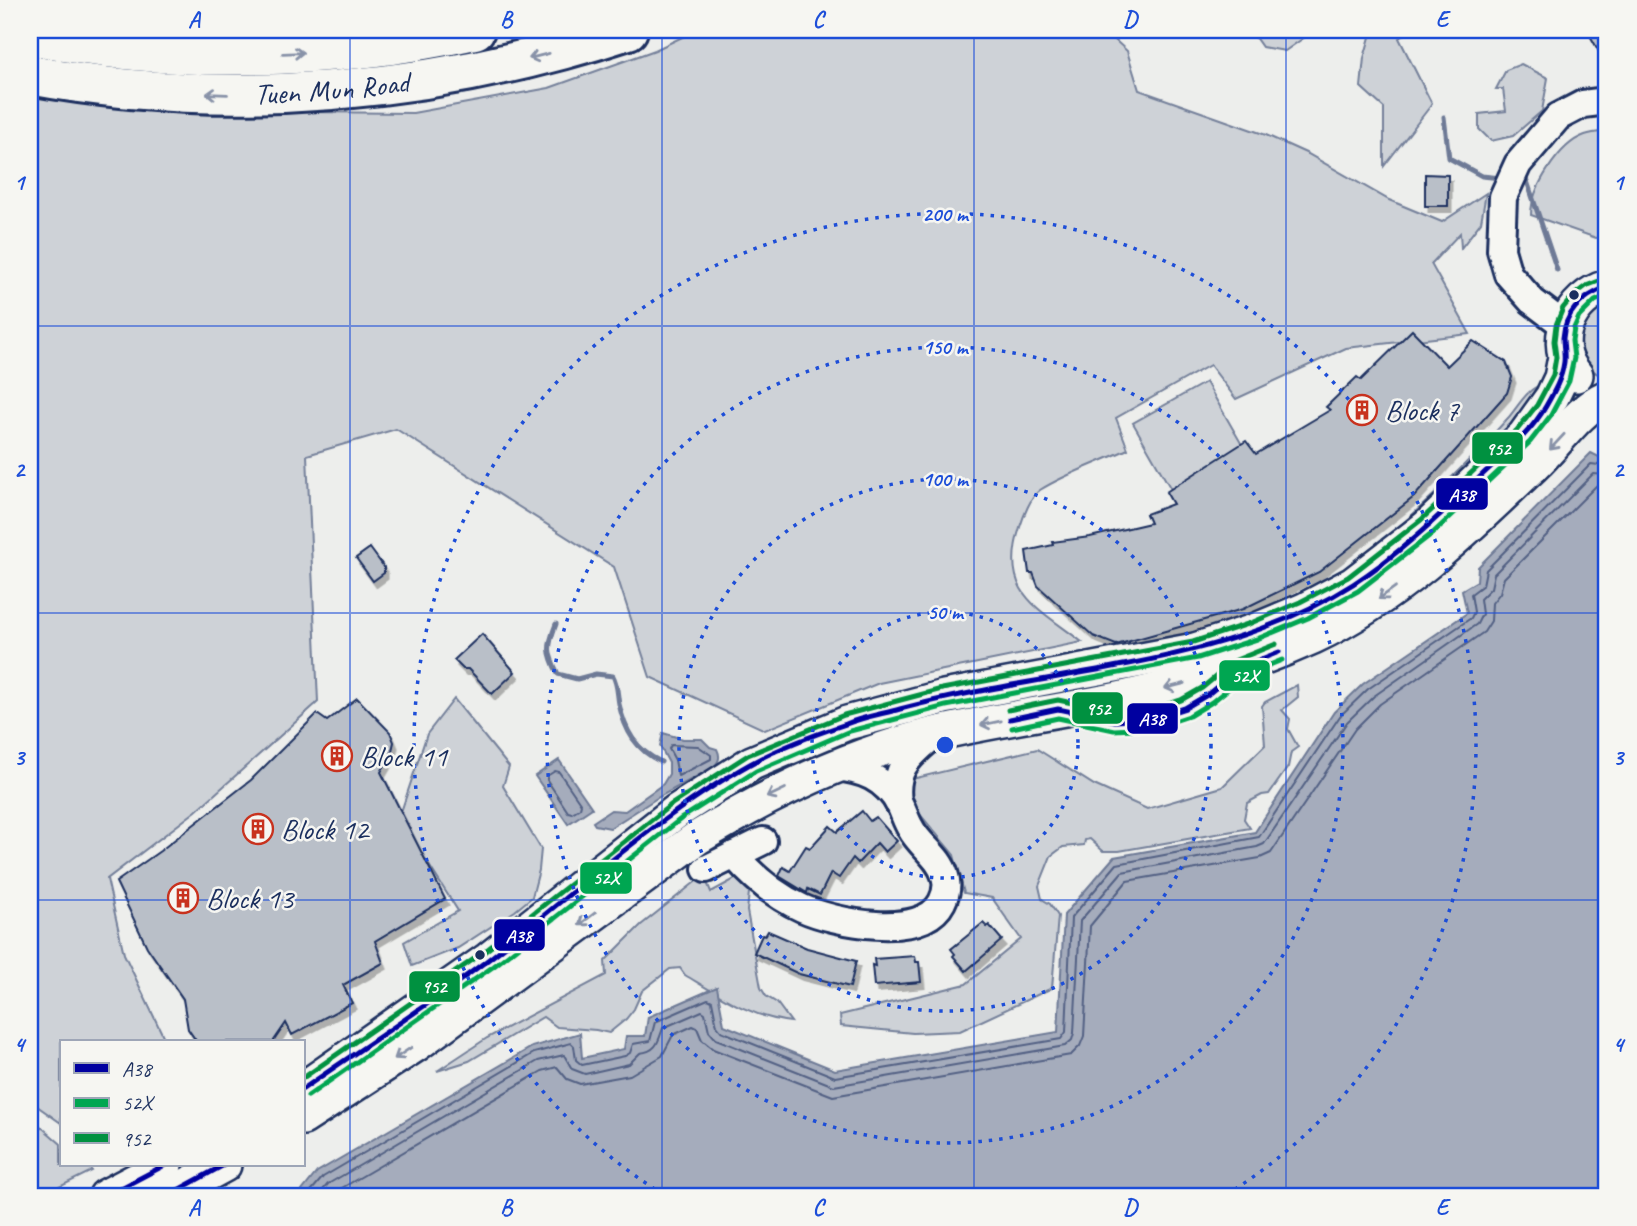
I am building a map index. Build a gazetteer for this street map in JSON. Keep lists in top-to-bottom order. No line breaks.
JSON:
{"streets":{"highway":["Tuen Mun Road"]},"places":{"building":["Block 7","Block 11","Block 12","Block 13"]},"lines":["transit line 952","transit line A38","transit line 52X"],"legend":["A38","52X","952"],"grid":{"columns":["A","B","C","D","E"],"rows":["1","2","3","4"]},"rings":["200 m","150 m","100 m","50 m"]}
